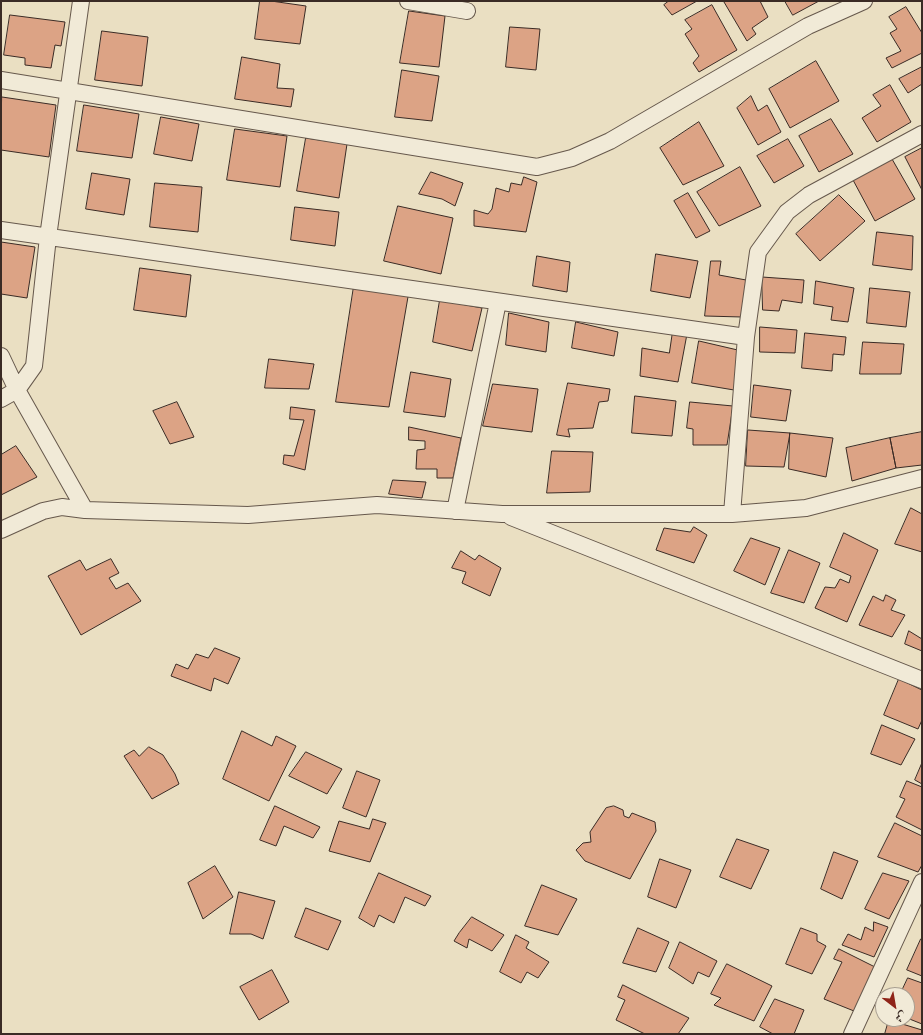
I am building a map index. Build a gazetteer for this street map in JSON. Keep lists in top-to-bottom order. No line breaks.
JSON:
{"north":"bottom right"}
